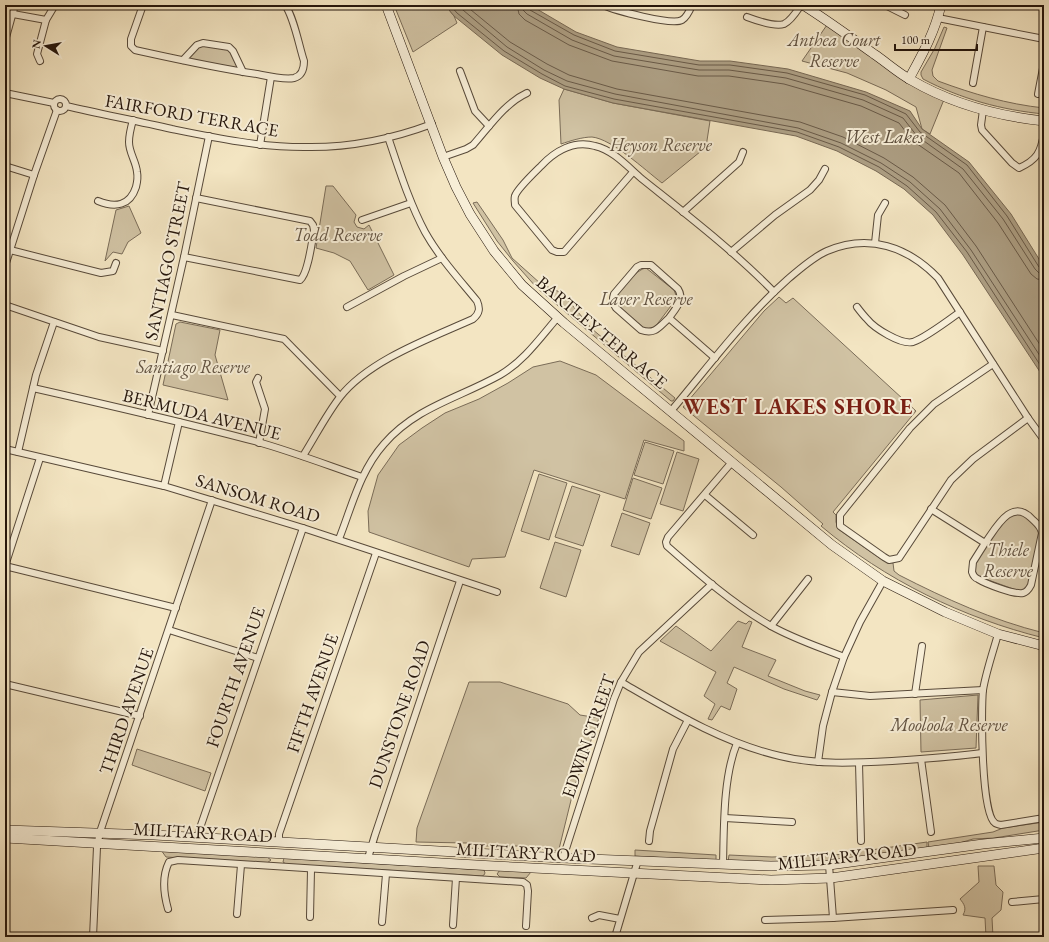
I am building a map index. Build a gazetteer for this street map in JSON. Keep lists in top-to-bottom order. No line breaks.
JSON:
{"streets":{"main road":["BARTLEY TERRACE","MILITARY ROAD"],"street":["FAIRFORD TERRACE","SANTIAGO STREET","BERMUDA AVENUE","SANSOM ROAD","FOURTH AVENUE","FIFTH AVENUE","THIRD AVENUE","DUNSTONE ROAD","EDWIN STREET"]},"crossings":[["FAIRFORD TERRACE","SANTIAGO STREET"],["FAIRFORD TERRACE","BARTLEY TERRACE"],["SANTIAGO STREET","BERMUDA AVENUE"],["SANSOM ROAD","FOURTH AVENUE"],["SANSOM ROAD","FIFTH AVENUE"],["SANSOM ROAD","THIRD AVENUE"],["SANSOM ROAD","DUNSTONE ROAD"],["FOURTH AVENUE","MILITARY ROAD"],["FIFTH AVENUE","MILITARY ROAD"],["THIRD AVENUE","MILITARY ROAD"],["DUNSTONE ROAD","MILITARY ROAD"],["EDWIN STREET","MILITARY ROAD"]],"districts":["WEST LAKES SHORE"],"water":["West Lakes"],"parks":["Anthea Court Reserve","Heyson Reserve","Todd Reserve","Laver Reserve","Santiago Reserve","Thiele Reserve","Mooloola Reserve"],"scale_bar":"100 m","north":"left"}
